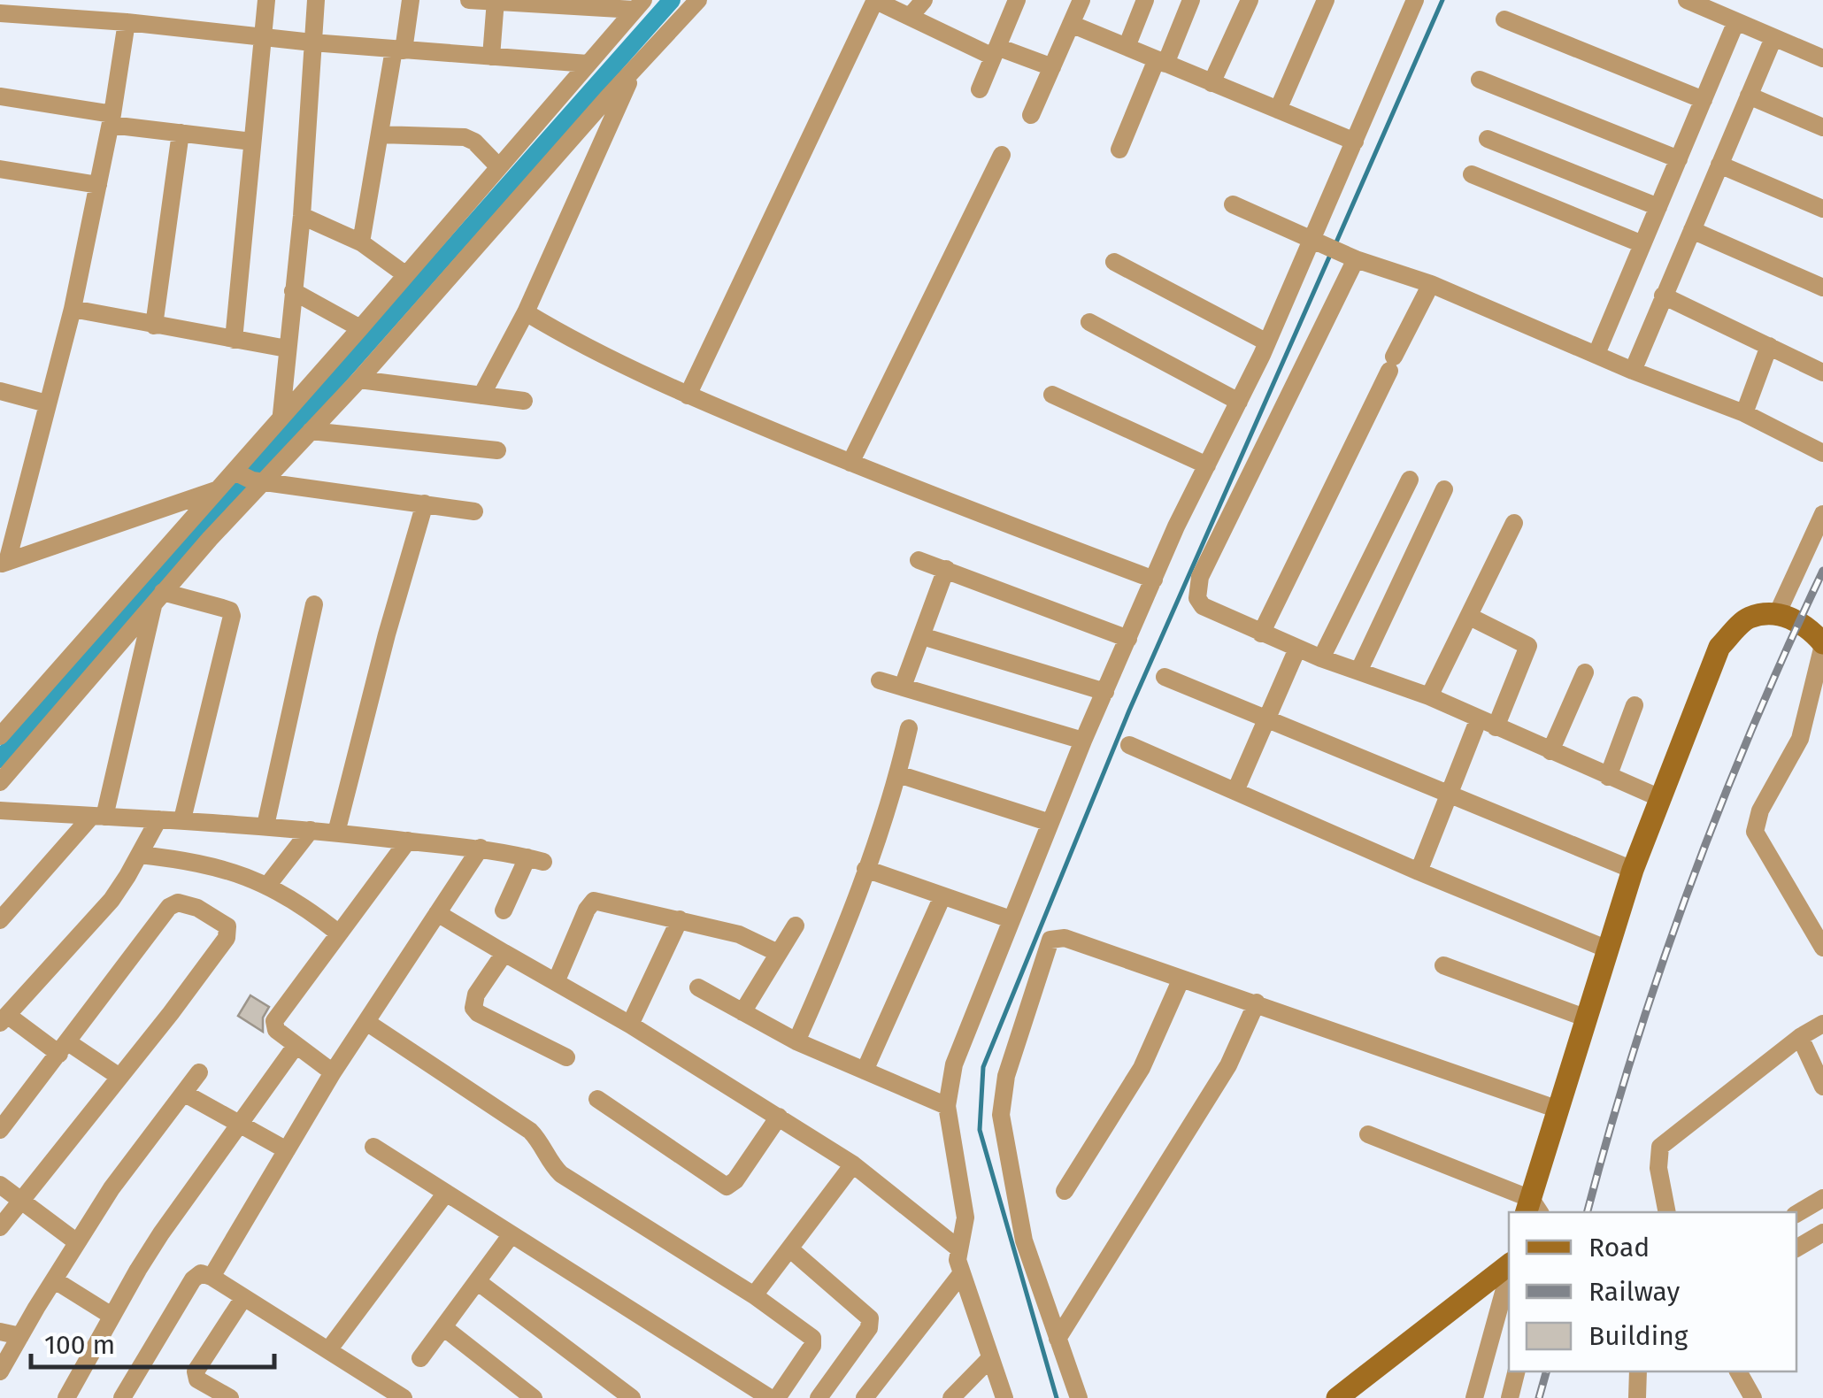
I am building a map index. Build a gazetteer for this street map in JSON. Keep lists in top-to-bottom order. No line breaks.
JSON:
{"legend":["Road","Railway","Building"],"scale_bar":"100 m"}
